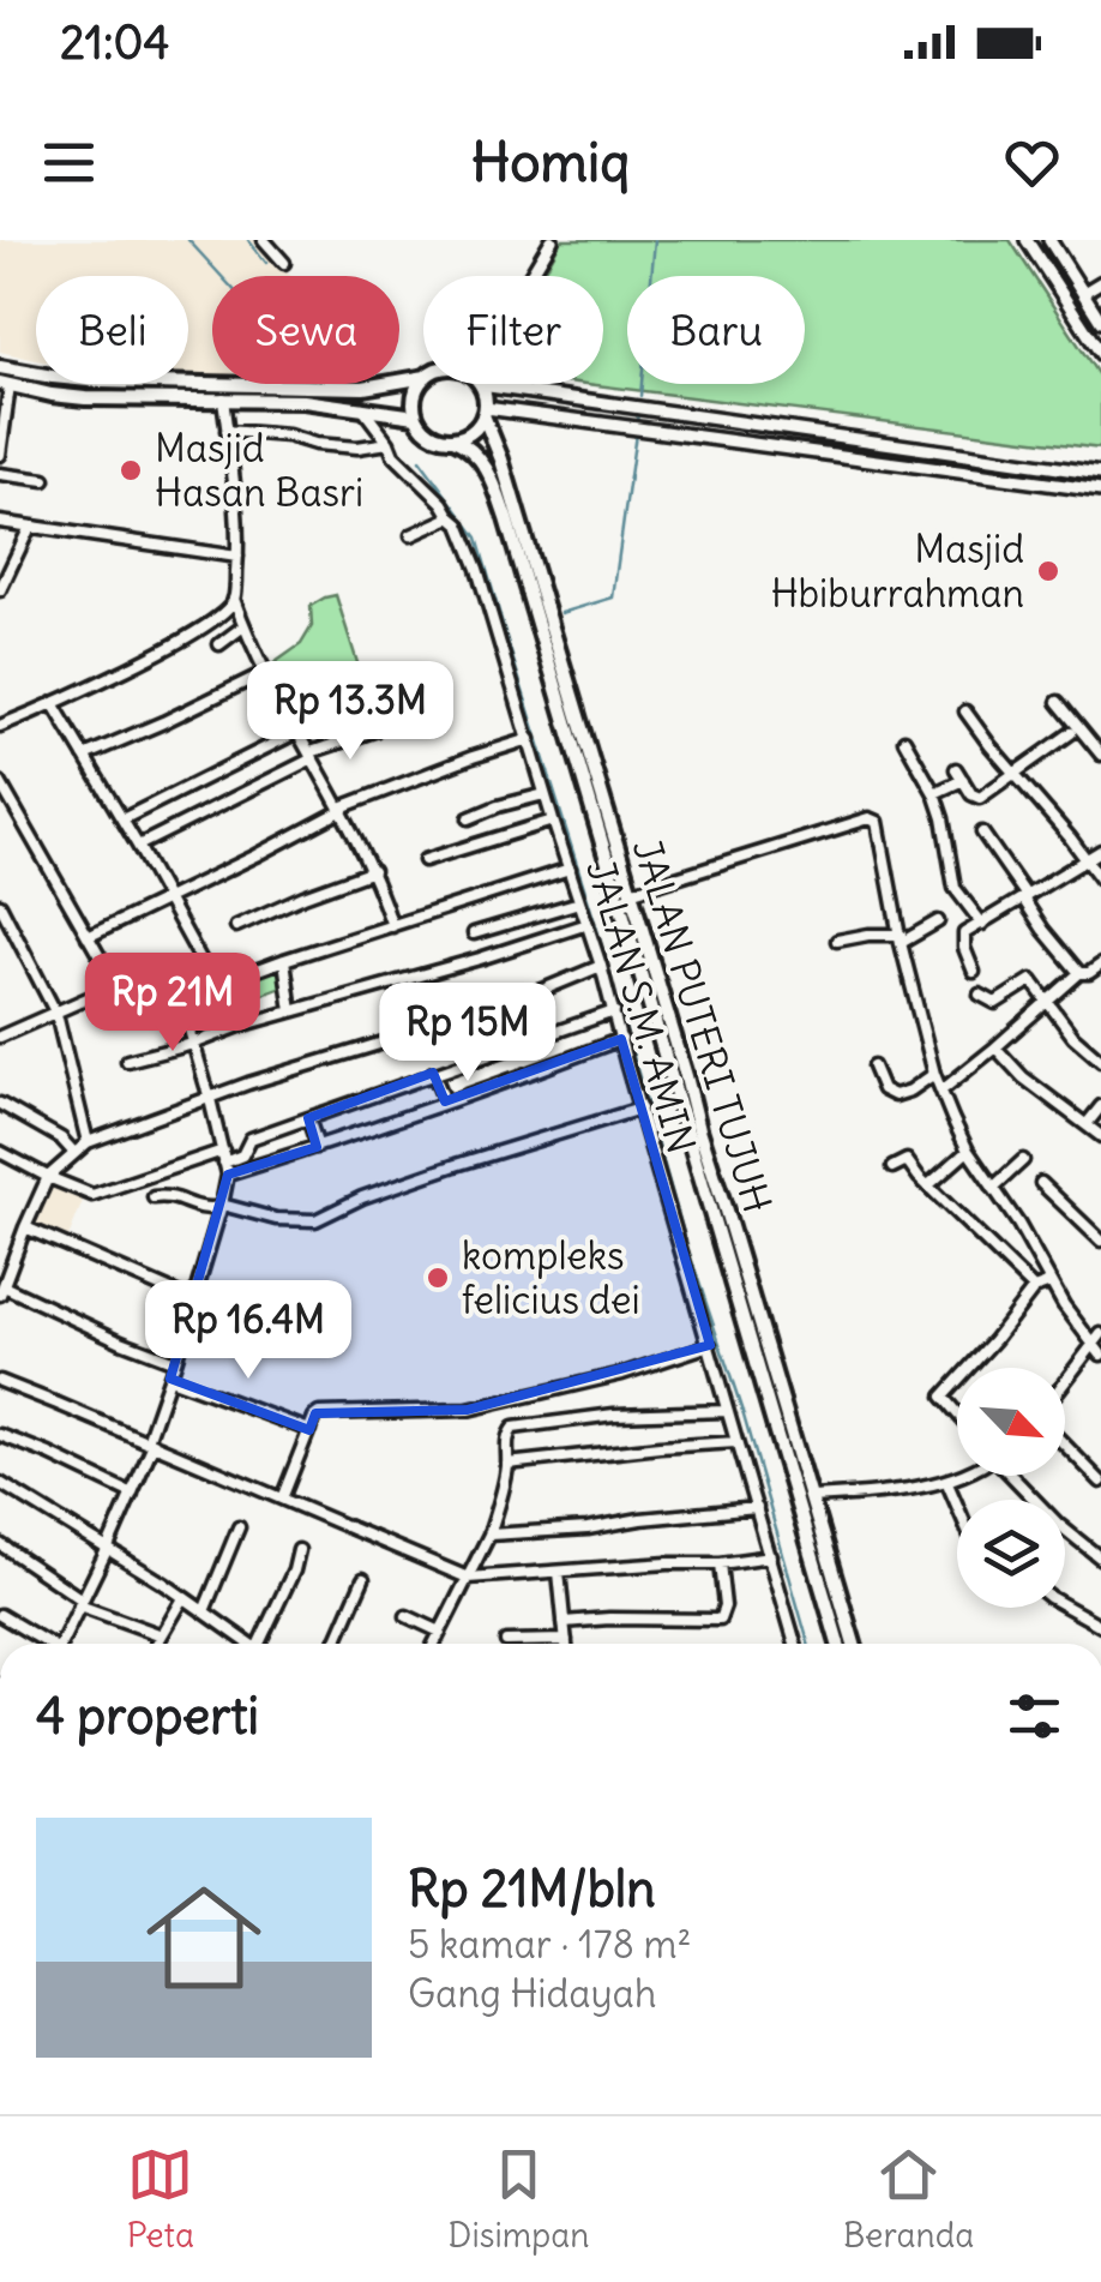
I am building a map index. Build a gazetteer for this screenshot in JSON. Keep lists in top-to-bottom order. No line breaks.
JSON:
{"streets":{"highway":["JALAN PUTERI TUJUH"],"street":["JALAN S.M. AMIN"]},"places":["Masjid Hasan Basri","Masjid Hbiburrahman","kompleks felicius dei"],"north":"bottom right","page":{"status":"21:04","header":"Homiq","chip":["Beli","Sewa","Filter","Baru"],"price":["Rp 13.3M","Rp 21M","Rp 15M","Rp 16.4M"],"heading":"4 properti","list":[{"name":"Rp 21M/bln","note":"5 kamar · 178 m² · Gang Hidayah"}],"tabs":["Peta","Disimpan","Beranda"]}}
